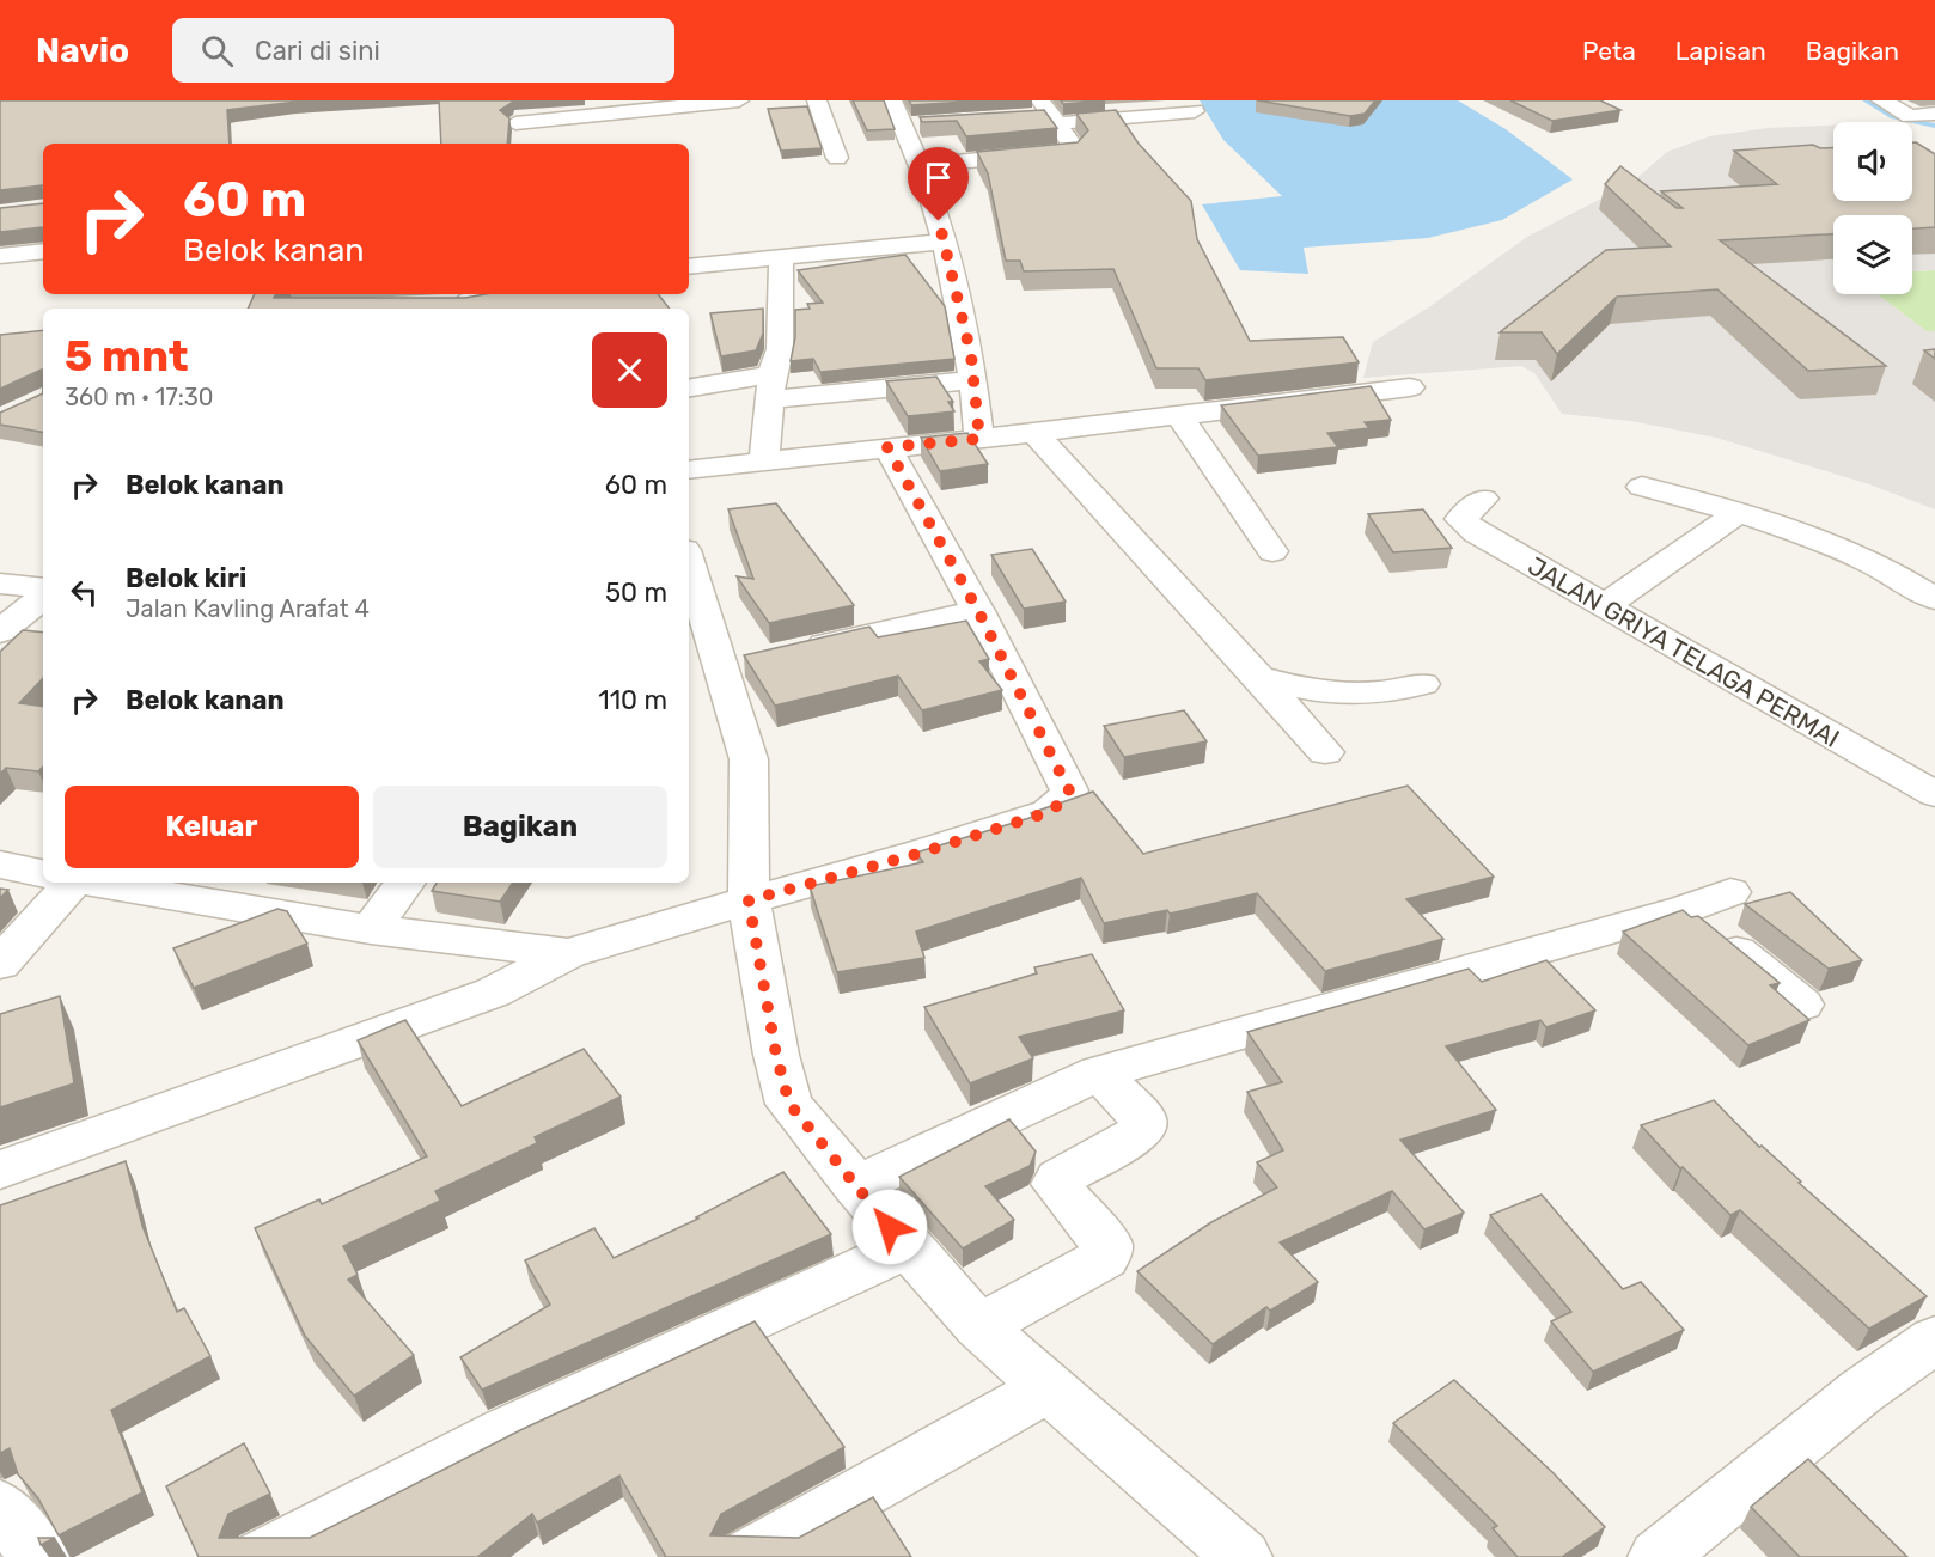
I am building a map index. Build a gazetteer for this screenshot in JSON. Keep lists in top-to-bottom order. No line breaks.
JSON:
{"streets":{"street":["JALAN GRIYA TELAGA PERMAI"]},"page":{"header":"Navio","search":"Cari di sini","nav":["Peta","Lapisan","Bagikan"],"turn":["60 m","Belok kanan"],"heading":["5 mnt","360 m · 17:30"],"list":[{"name":"Belok kanan","value":"60 m"},{"name":"Belok kiri","note":"Jalan Kavling Arafat 4","value":"50 m"},{"name":"Belok kanan","value":"110 m"}],"buttons":["Keluar","Bagikan"]}}
